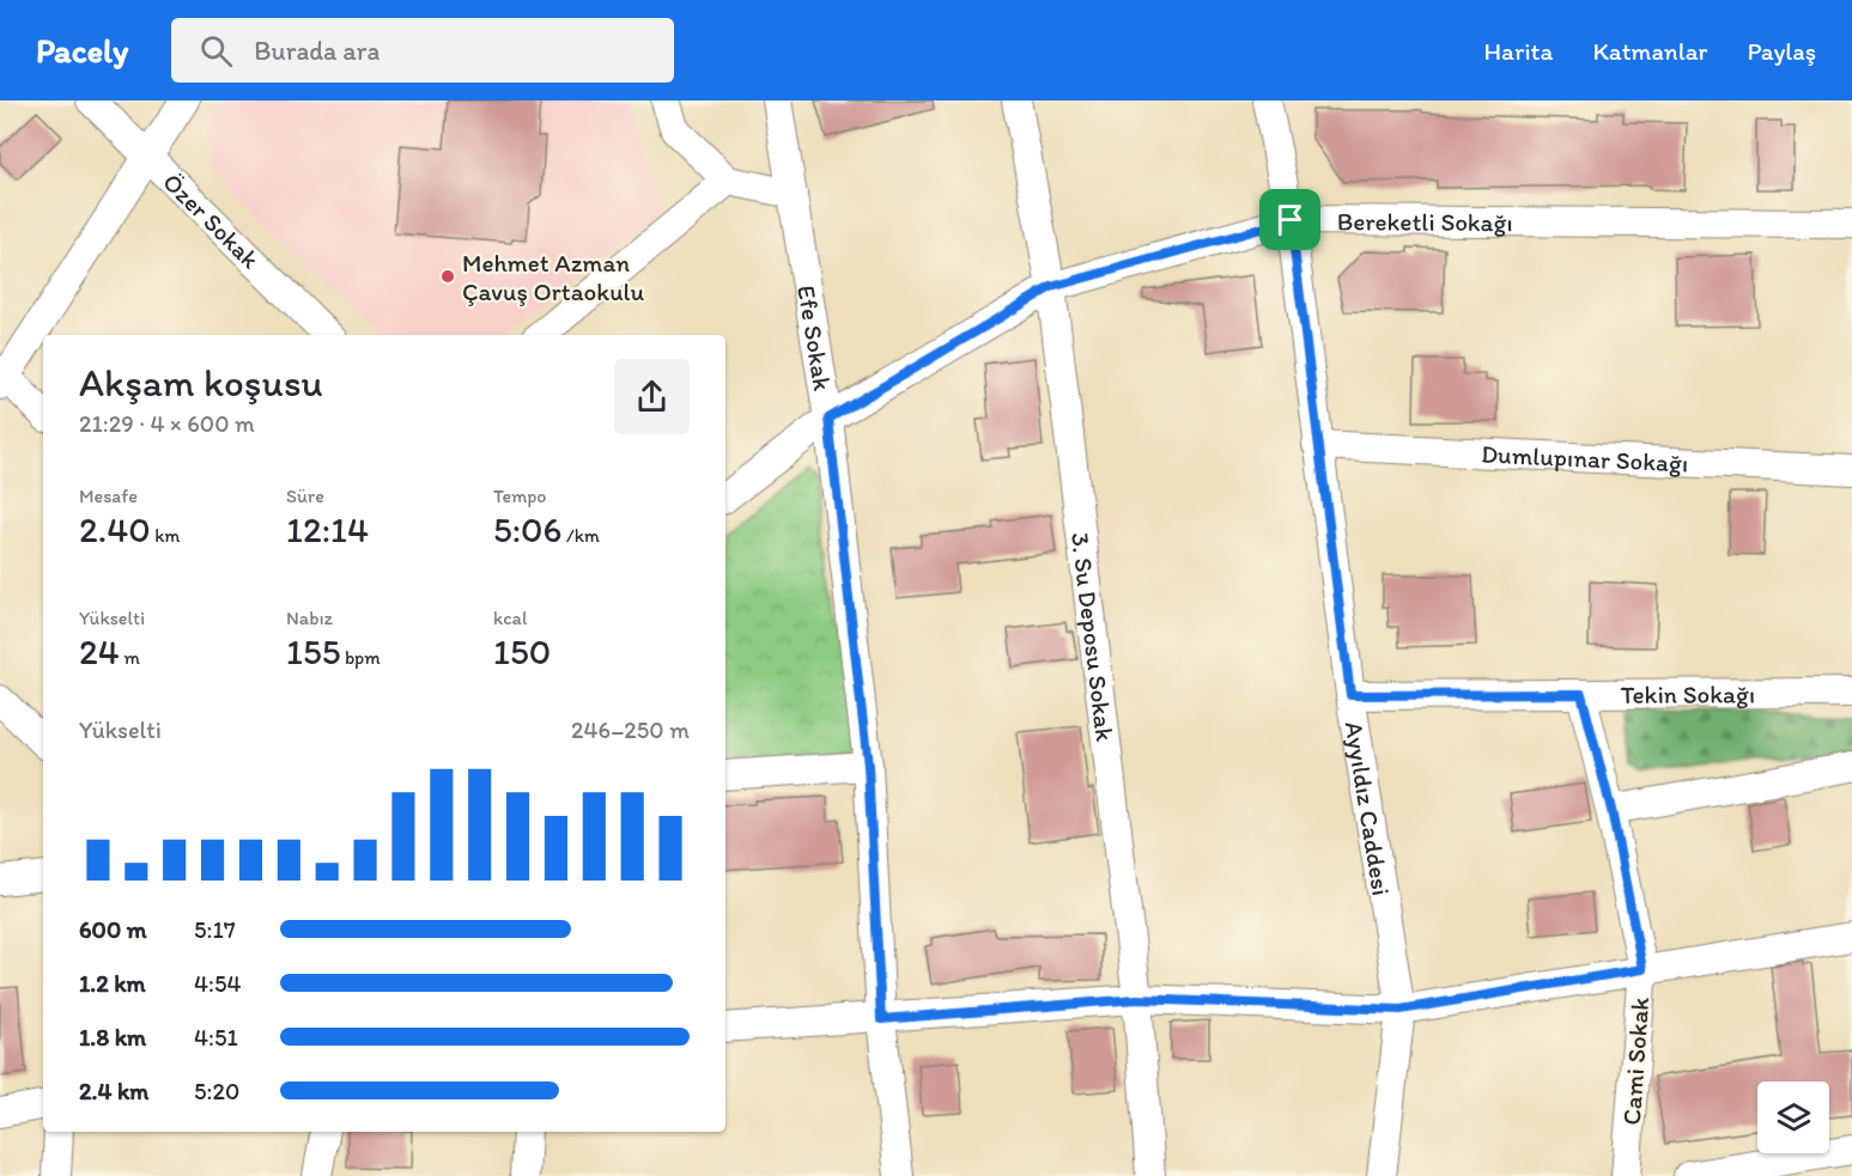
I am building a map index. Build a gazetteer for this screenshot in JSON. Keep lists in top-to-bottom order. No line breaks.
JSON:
{"streets":{"street":["Özer Sokak","Bereketli Sokağı","Efe Sokak","Dumlupınar Sokağı","3. Su Deposu Sokak","Tekin Sokağı","Ayyıldız Caddesi","Cami Sokak"]},"crossings":[["Bereketli Sokağı","Efe Sokak"],["Bereketli Sokağı","3. Su Deposu Sokak"],["Bereketli Sokağı","Ayyıldız Caddesi"],["Dumlupınar Sokağı","Ayyıldız Caddesi"],["Tekin Sokağı","Ayyıldız Caddesi"],["Tekin Sokağı","Cami Sokak"]],"places":["Mehmet Azman Çavuş Ortaokulu"],"page":{"header":"Pacely","search":"Burada ara","nav":["Harita","Katmanlar","Paylaş"],"heading":["Akşam koşusu","21:29 · 4 × 600 m"],"stats":[["Mesafe","2.40 km"],["Süre","12:14"],["Tempo","5:06 /km"],["Yükselti","24 m"],["Nabız","155 bpm"],["kcal","150"]],"chart":["Yükselti","246–250 m"],"list":[{"name":"600 m","note":"5:17"},{"name":"1.2 km","note":"4:54"},{"name":"1.8 km","note":"4:51"},{"name":"2.4 km","note":"5:20"}]}}
